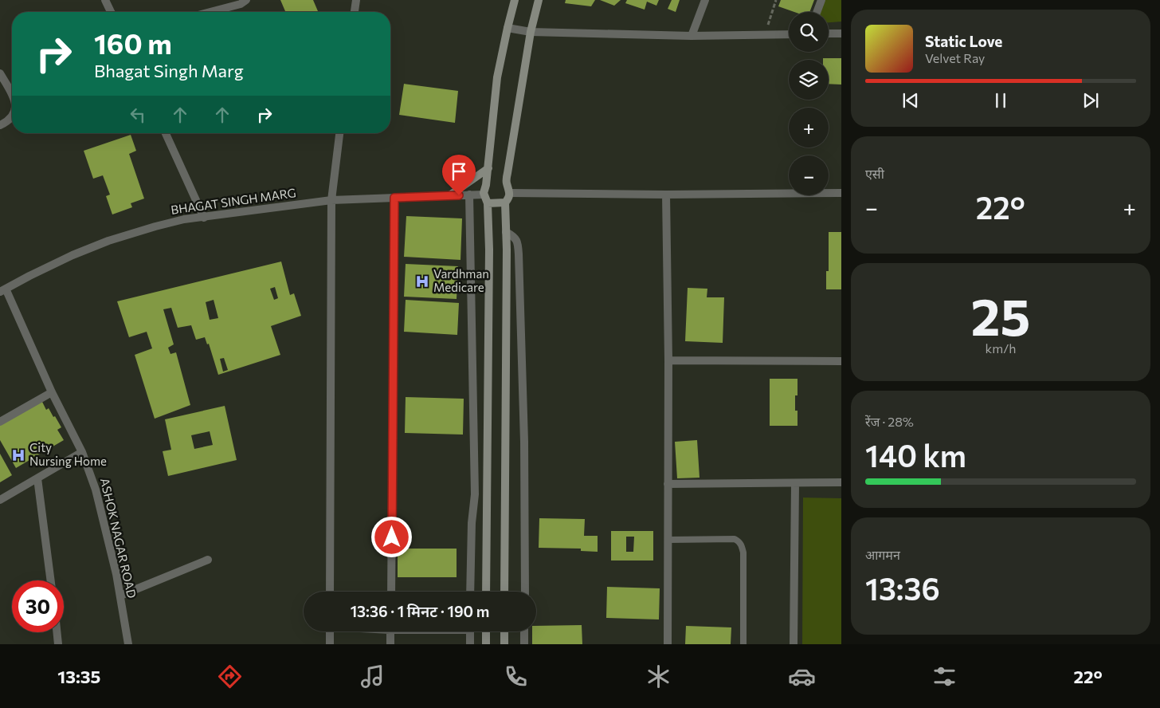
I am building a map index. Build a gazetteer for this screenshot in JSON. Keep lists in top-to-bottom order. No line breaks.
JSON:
{"streets":{"street":["BHAGAT SINGH MARG","ASHOK NAGAR ROAD"]},"crossings":[["BHAGAT SINGH MARG","ASHOK NAGAR ROAD"]],"places":{"hospital":["Vardhman Medicare","City Nursing Home"]},"page":{"map_buttons":["+","−"],"turn":["160 m","Bhagat Singh Marg"],"song":["Static Love","Velvet Ray"],"tile":["एसी",["25","km/h"],["रेंज · 28%","140 km"],["आगमन","13:36"]],"heat":["−","22°","+"],"limit":"30","trip":"13:36 · 1 मिनट · 190 m","tabs":["13:35","22°"]}}
